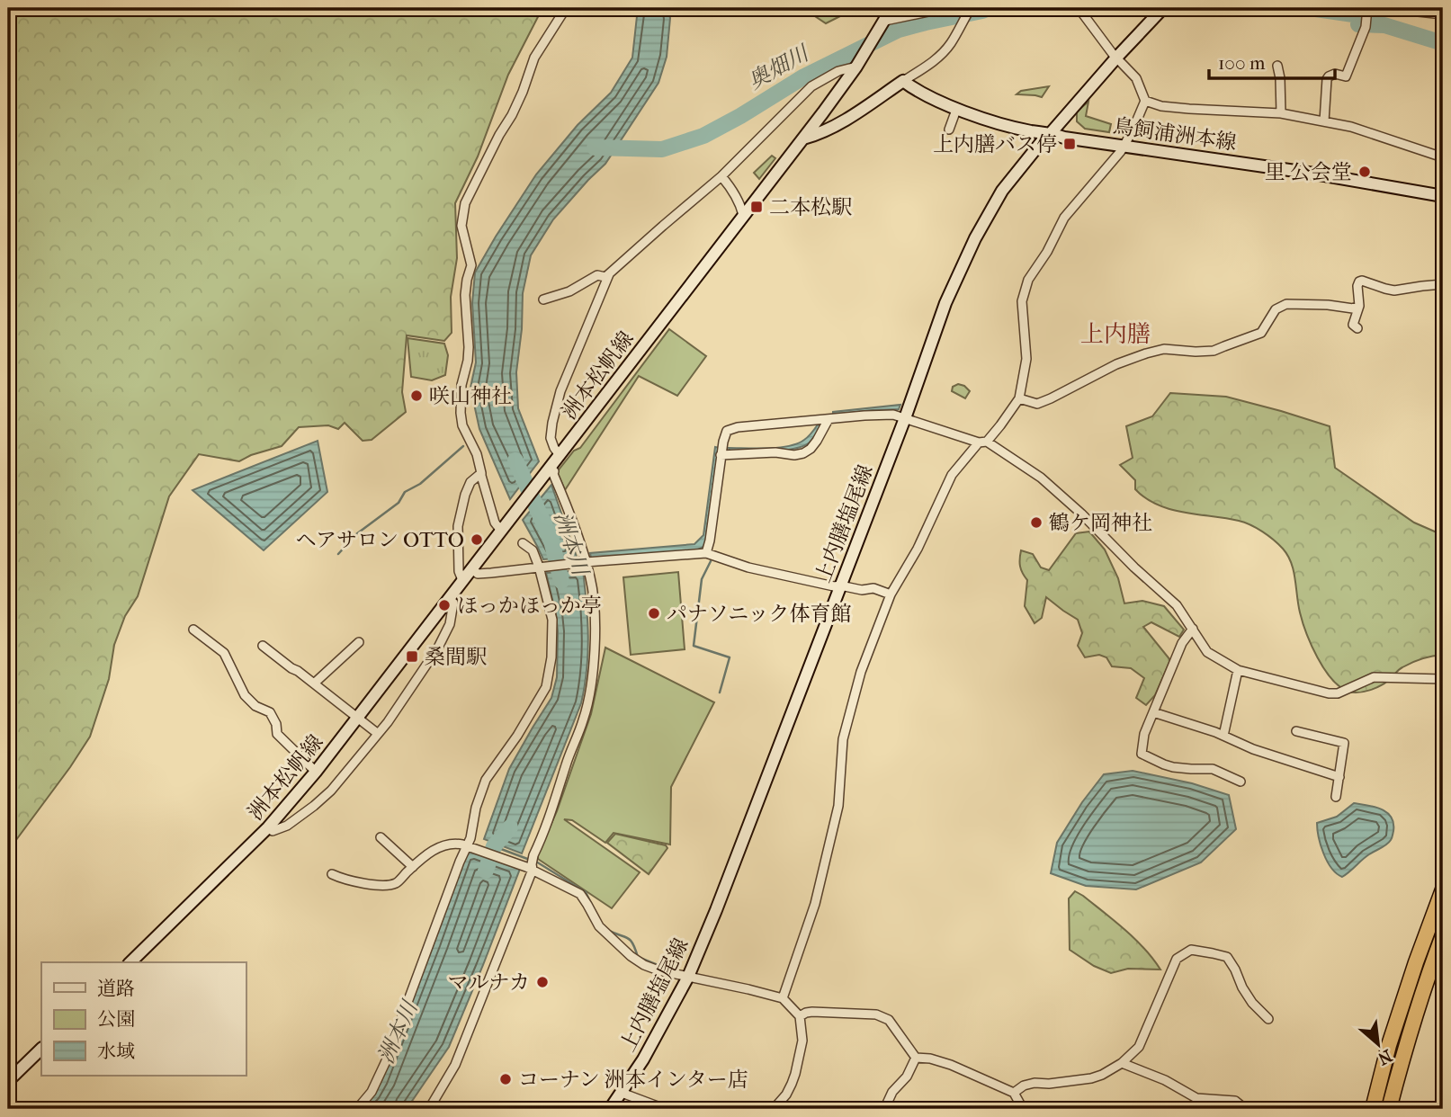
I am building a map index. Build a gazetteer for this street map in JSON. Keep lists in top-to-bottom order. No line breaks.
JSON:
{"streets":{"main road":["鳥飼浦洲本線","洲本松帆線","上内膳塩尾線"]},"crossings":[["鳥飼浦洲本線","上内膳塩尾線"]],"districts":["上内膳"],"water":["奥畑川","洲本川"],"places":{"transit":["上内膳バス停","二本松駅","桑間駅"],"other":["里 公会堂","咲山神社","鶴ケ岡神社","ヘアサロン OTTO","ほっかほっか亭","パナソニック体育館","マルナカ","コーナン 洲本インター店"]},"legend":["道路","公園","水域"],"scale_bar":"100 m","north":"bottom right"}
